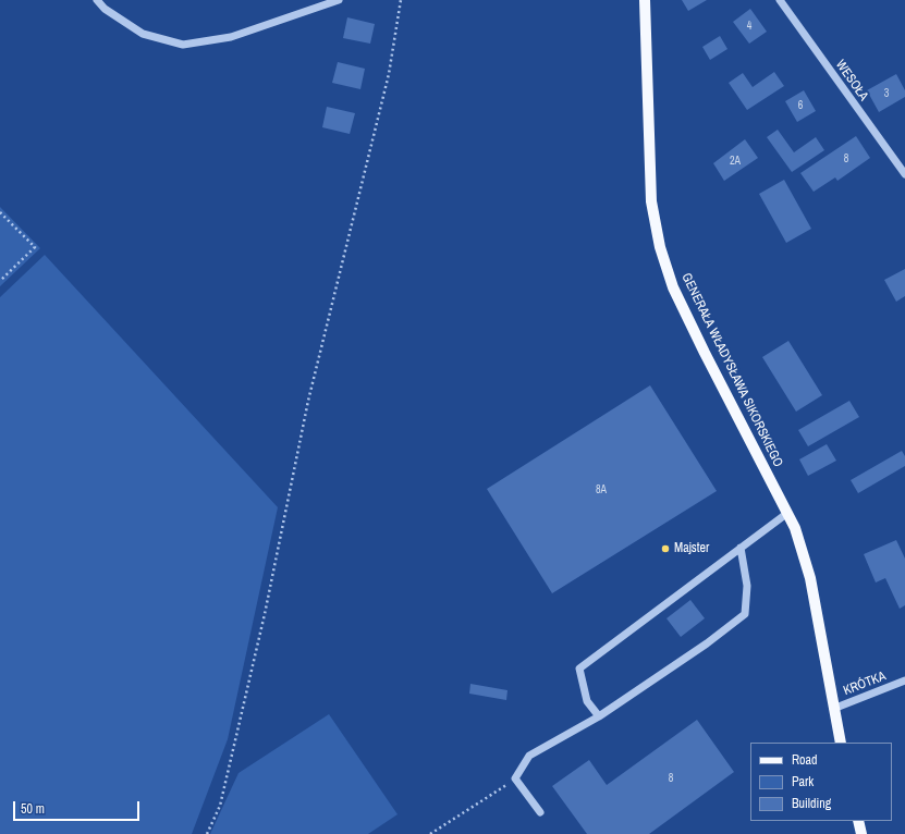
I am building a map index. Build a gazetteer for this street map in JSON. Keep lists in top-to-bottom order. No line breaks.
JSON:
{"streets":{"main road":["GENERAŁA WŁADYSŁAWA SIKORSKIEGO"],"street":["WESOŁA","KRÓTKA"]},"crossings":[["GENERAŁA WŁADYSŁAWA SIKORSKIEGO","KRÓTKA"]],"places":["Majster"],"house_numbers":["4","3","6","8","2A","8A","8"],"legend":["Road","Park","Building"],"scale_bar":"50 m"}
